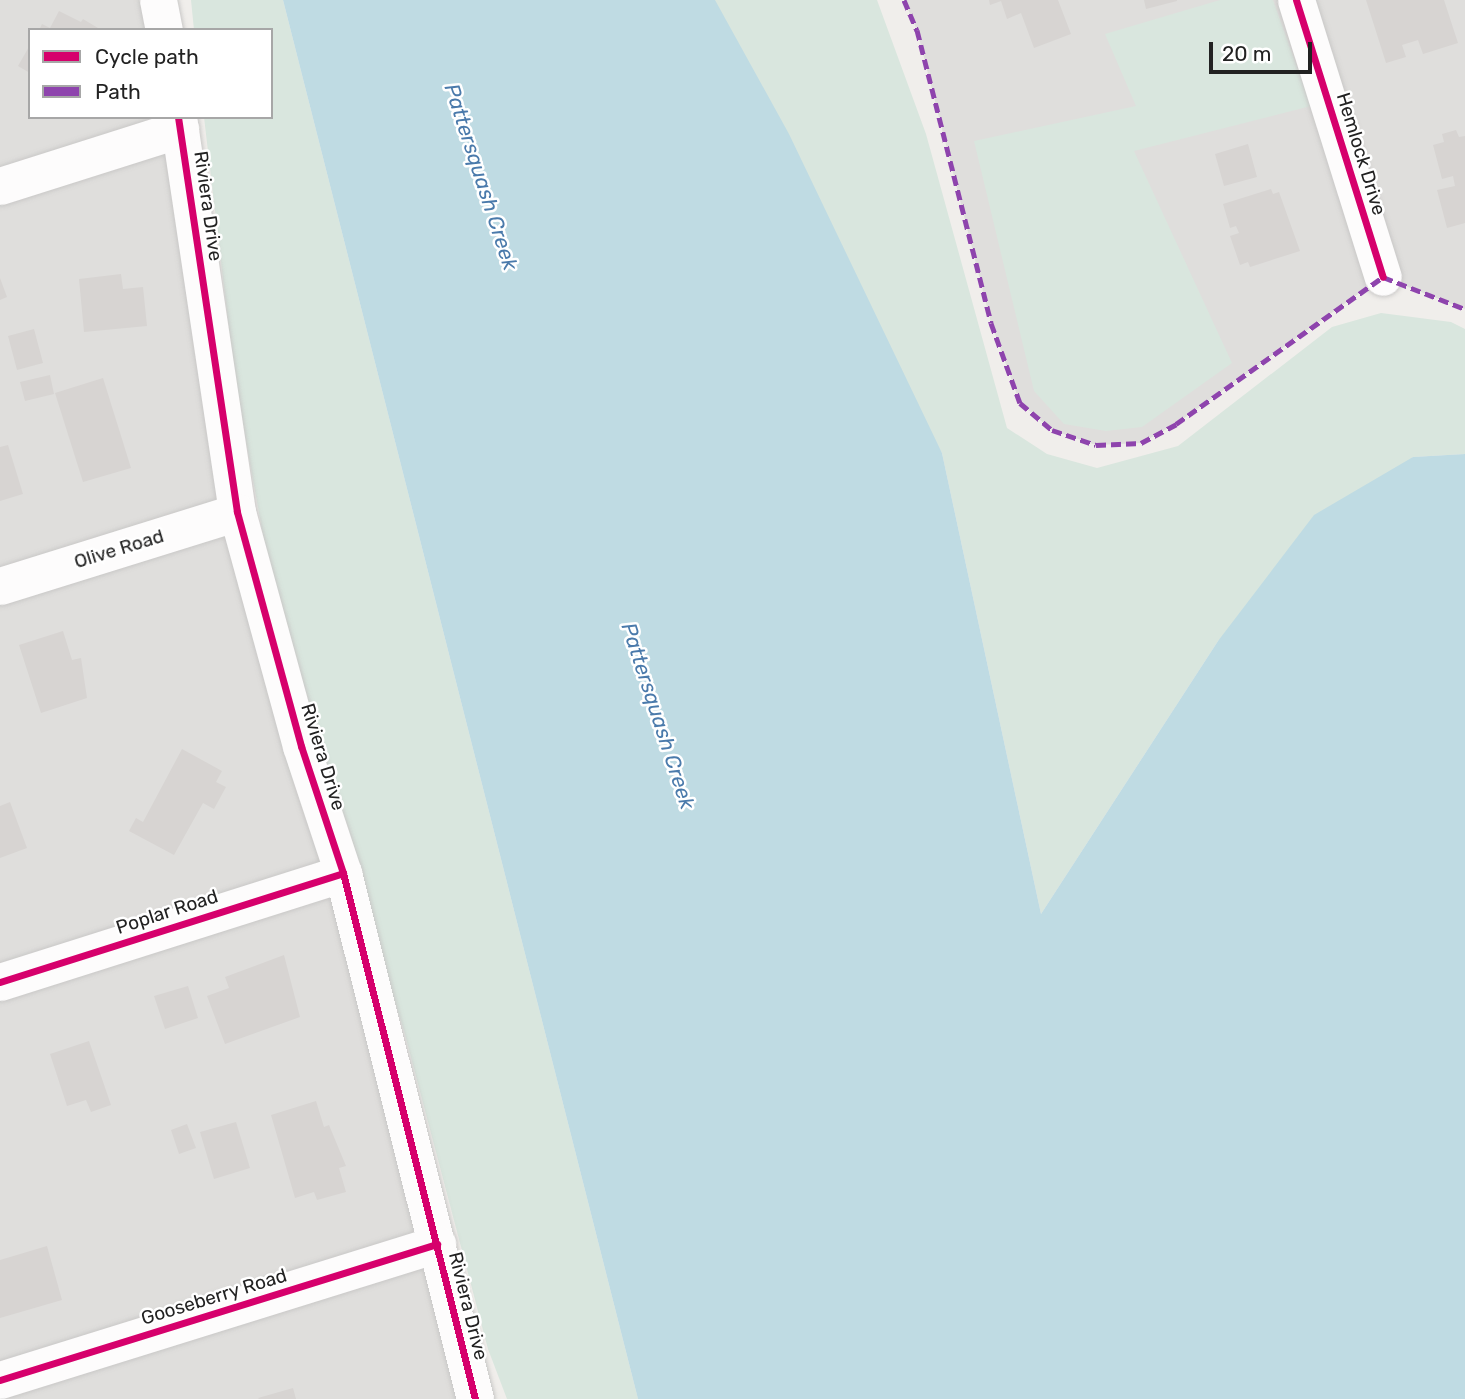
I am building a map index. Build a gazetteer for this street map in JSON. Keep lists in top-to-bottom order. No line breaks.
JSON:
{"streets":{"street":["Hemlock Drive","Riviera Drive","Olive Road","Poplar Road","Gooseberry Road"]},"crossings":[["Riviera Drive","Olive Road"],["Riviera Drive","Poplar Road"],["Riviera Drive","Gooseberry Road"]],"water":["Pattersquash Creek"],"legend":["Cycle path","Path"],"scale_bar":"20 m"}
